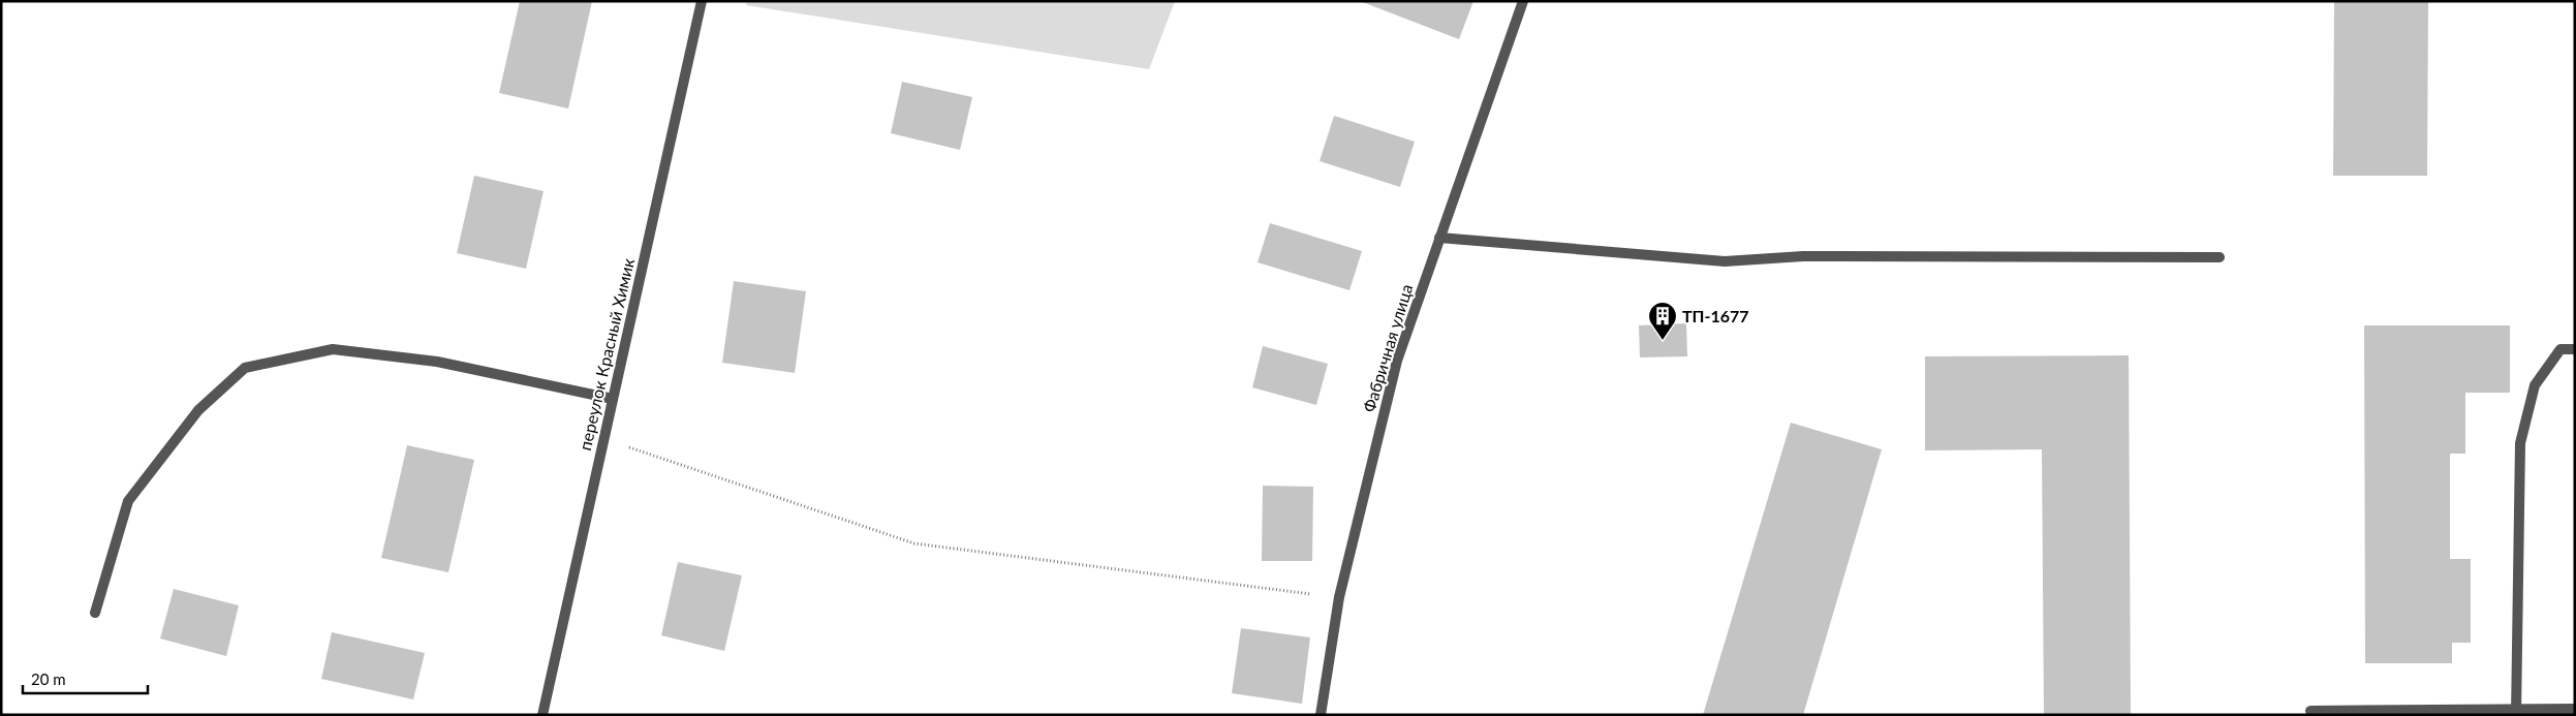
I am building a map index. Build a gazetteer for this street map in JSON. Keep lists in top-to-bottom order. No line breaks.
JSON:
{"streets":{"street":["Фабричная улица","переулок Красный Химик"]},"places":{"building":["ТП-1677"]},"scale_bar":"20 m"}
